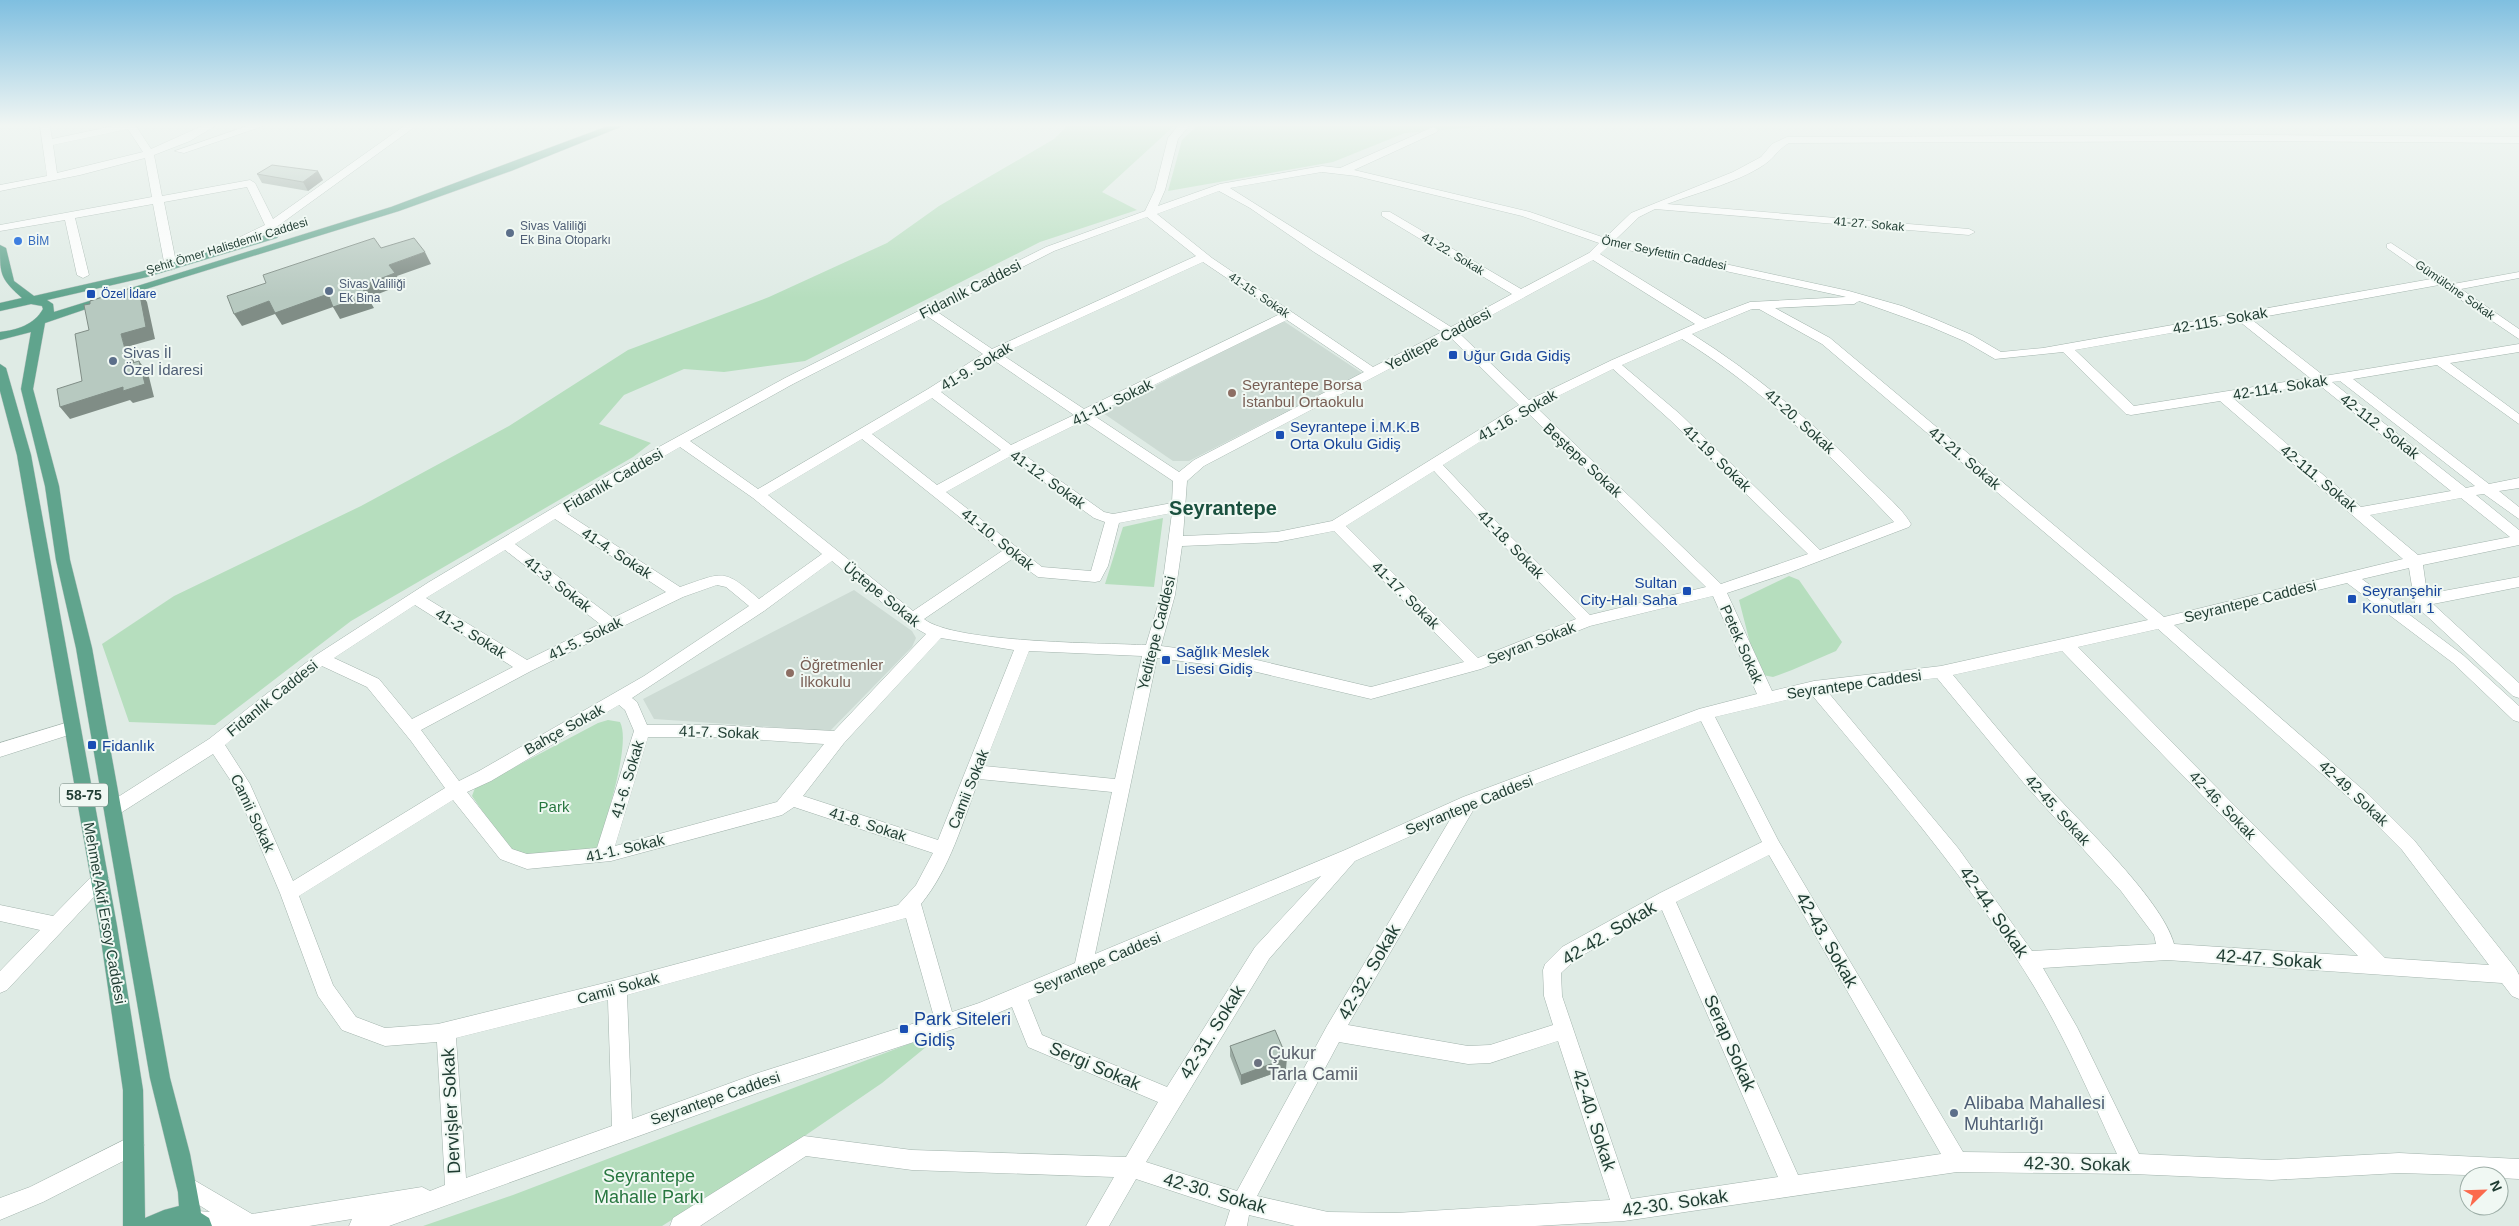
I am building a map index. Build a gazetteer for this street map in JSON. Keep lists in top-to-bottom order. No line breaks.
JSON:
{"streets":{"main road":["Şehit Ömer Halisdemir Caddesi","58-75","Mehmet Akif Ersoy Caddesi"],"street":["41-27. Sokak","Ömer Seyfettin Caddesi","41-22. Sokak","Fidanlık Caddesi","Gümülcine Sokak","41-15. Sokak","42-115. Sokak","Yeditepe Caddesi","41-9. Sokak","42-114. Sokak","41-11. Sokak","41-16. Sokak","41-20. Sokak","42-112. Sokak","41-19. Sokak","41-21. Sokak","Beştepe Sokak","42-111. Sokak","41-12. Sokak","41-10. Sokak","41-18. Sokak","41-4. Sokak","41-3. Sokak","Üçtepe Sokak","41-17. Sokak","Seyrantepe Caddesi","41-2. Sokak","41-5. Sokak","Seyran Sokak","Petek Sokak","Bahçe Sokak","41-7. Sokak","41-6. Sokak","Camii Sokak","42-49. Sokak","42-46. Sokak","42-45. Sokak","41-8. Sokak","41-1. Sokak","42-44. Sokak","42-42. Sokak","42-43. Sokak","42-47. Sokak","42-32. Sokak","42-31. Sokak","Serap Sokak","Sergi Sokak","Dervişler Sokak","42-40. Sokak","42-30. Sokak"]},"crossings":[["41-27. Sokak","Yeditepe Caddesi"],["Şehit Ömer Halisdemir Caddesi","Mehmet Akif Ersoy Caddesi"],["Ömer Seyfettin Caddesi","Fidanlık Caddesi"],["Ömer Seyfettin Caddesi","41-15. Sokak"],["Ömer Seyfettin Caddesi","42-115. Sokak"],["Ömer Seyfettin Caddesi","Yeditepe Caddesi"],["Ömer Seyfettin Caddesi","41-16. Sokak"],["Ömer Seyfettin Caddesi","Beştepe Sokak"],["41-22. Sokak","Yeditepe Caddesi"],["Fidanlık Caddesi","41-15. Sokak"],["Fidanlık Caddesi","41-4. Sokak"],["Fidanlık Caddesi","41-3. Sokak"],["Fidanlık Caddesi","Üçtepe Sokak"],["Fidanlık Caddesi","41-2. Sokak"],["Fidanlık Caddesi","Camii Sokak"],["Fidanlık Caddesi","41-1. Sokak"],["Fidanlık Caddesi","Mehmet Akif Ersoy Caddesi"],["Gümülcine Sokak","42-115. Sokak"],["41-15. Sokak","Yeditepe Caddesi"],["41-15. Sokak","41-9. Sokak"],["41-15. Sokak","41-11. Sokak"],["42-115. Sokak","42-114. Sokak"],["42-115. Sokak","42-112. Sokak"],["Yeditepe Caddesi","41-16. Sokak"],["Yeditepe Caddesi","Beştepe Sokak"],["Yeditepe Caddesi","Üçtepe Sokak"],["Yeditepe Caddesi","Seyrantepe Caddesi"],["Yeditepe Caddesi","Seyran Sokak"],["41-9. Sokak","41-12. Sokak"],["41-9. Sokak","41-10. Sokak"],["41-9. Sokak","Üçtepe Sokak"],["42-114. Sokak","42-112. Sokak"],["42-114. Sokak","42-111. Sokak"],["41-11. Sokak","41-12. Sokak"],["41-11. Sokak","41-10. Sokak"],["41-16. Sokak","41-20. Sokak"],["41-16. Sokak","41-19. Sokak"],["41-16. Sokak","41-21. Sokak"],["41-16. Sokak","Beştepe Sokak"],["41-16. Sokak","41-18. Sokak"],["41-16. Sokak","41-17. Sokak"],["41-20. Sokak","Seyran Sokak"],["42-112. Sokak","Seyrantepe Caddesi"],["41-19. Sokak","Seyran Sokak"],["41-21. Sokak","Seyrantepe Caddesi"],["41-21. Sokak","42-49. Sokak"],["Beştepe Sokak","Seyran Sokak"],["Beştepe Sokak","Petek Sokak"],["42-111. Sokak","Seyrantepe Caddesi"],["41-12. Sokak","41-10. Sokak"],["41-18. Sokak","Seyran Sokak"],["41-4. Sokak","41-5. Sokak"],["41-3. Sokak","41-5. Sokak"],["Üçtepe Sokak","Seyran Sokak"],["Üçtepe Sokak","Bahçe Sokak"],["Üçtepe Sokak","Camii Sokak"],["Üçtepe Sokak","41-1. Sokak"],["41-17. Sokak","Seyran Sokak"],["Seyrantepe Caddesi","Petek Sokak"],["Seyrantepe Caddesi","42-49. Sokak"],["Seyrantepe Caddesi","42-46. Sokak"],["Seyrantepe Caddesi","42-45. Sokak"],["Seyrantepe Caddesi","42-44. Sokak"],["Seyrantepe Caddesi","Mehmet Akif Ersoy Caddesi"],["Seyrantepe Caddesi","42-43. Sokak"],["Seyrantepe Caddesi","42-32. Sokak"],["Seyrantepe Caddesi","42-31. Sokak"],["Seyrantepe Caddesi","Sergi Sokak"],["Seyrantepe Caddesi","Dervişler Sokak"],["41-2. Sokak","41-5. Sokak"],["41-5. Sokak","Bahçe Sokak"],["41-5. Sokak","41-1. Sokak"],["Seyran Sokak","Petek Sokak"],["Bahçe Sokak","Camii Sokak"],["Bahçe Sokak","41-1. Sokak"],["41-7. Sokak","41-6. Sokak"],["41-7. Sokak","41-1. Sokak"],["41-6. Sokak","41-1. Sokak"],["Camii Sokak","41-8. Sokak"],["Camii Sokak","Dervişler Sokak"],["42-49. Sokak","42-47. Sokak"],["42-46. Sokak","42-47. Sokak"],["42-45. Sokak","42-47. Sokak"],["41-8. Sokak","41-1. Sokak"],["42-44. Sokak","42-47. Sokak"],["42-44. Sokak","42-30. Sokak"],["42-42. Sokak","42-43. Sokak"],["42-42. Sokak","Serap Sokak"],["42-42. Sokak","42-40. Sokak"],["42-43. Sokak","42-30. Sokak"],["42-32. Sokak","42-30. Sokak"],["42-31. Sokak","Sergi Sokak"],["42-31. Sokak","42-30. Sokak"],["Serap Sokak","42-30. Sokak"],["42-40. Sokak","42-30. Sokak"]],"districts":["Seyrantepe"],"parks":["Park","Seyrantepe Mahalle Parkı"],"places":{"other":["Sivas Valiliği Ek Bina Otoparkı","BİM","Sivas Valiliği Ek Bina","Sivas İl Özel İdaresi","Seyrantepe Borsa İstanbul Ortaokulu","Öğretmenler İlkokulu","Çukur Tarla Camii","Alibaba Mahallesi Muhtarlığı"],"transit":["Özel İdare","Uğur Gıda Gidiş","Seyrantepe İ.M.K.B Orta Okulu Gidiş","Sultan City-Halı Saha","Seyranşehir Konutları 1","Sağlık Meslek Lisesi Gidiş","Fidanlık","Park Siteleri Gidiş"]},"north":"top right"}
